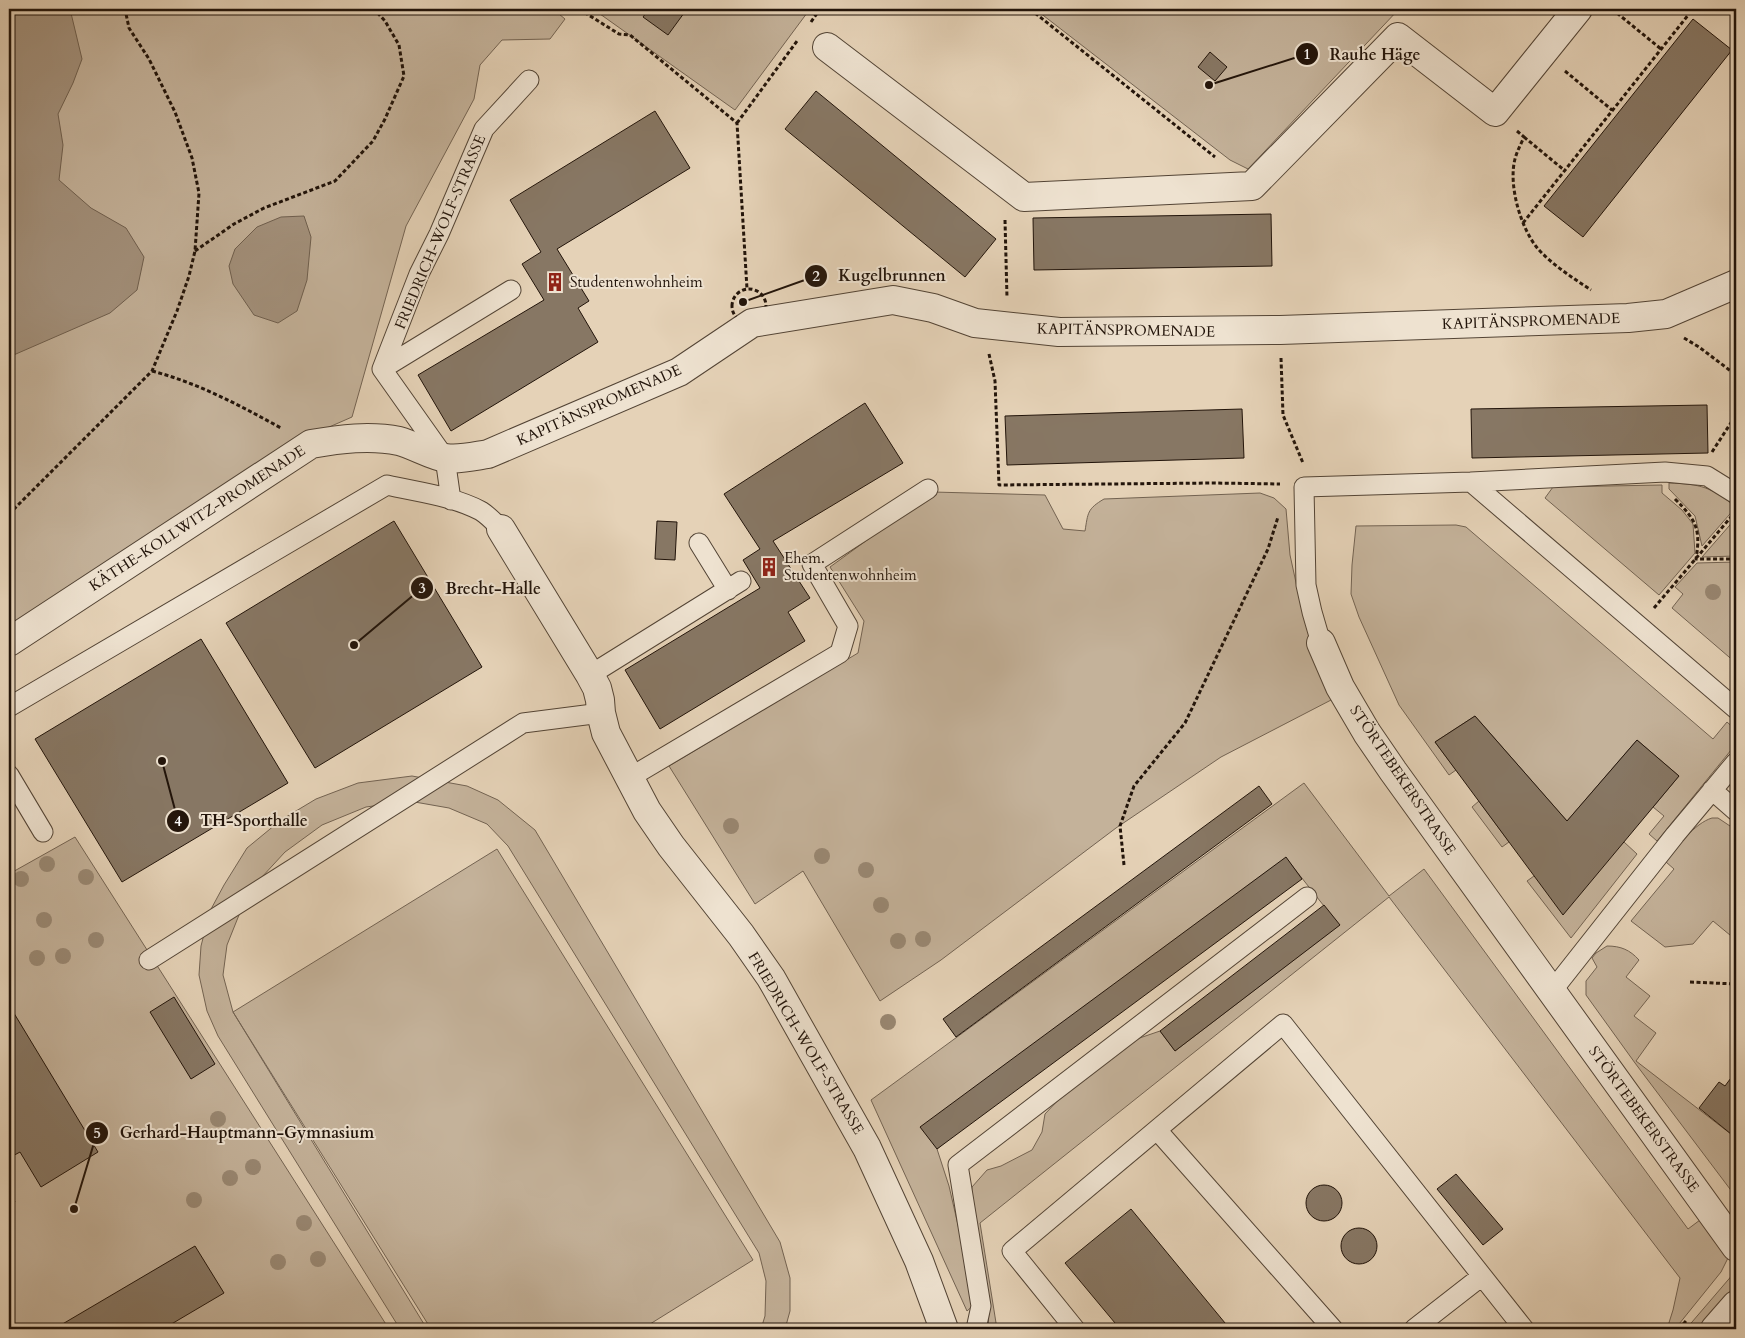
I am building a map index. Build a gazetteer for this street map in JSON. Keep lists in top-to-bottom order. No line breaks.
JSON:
{"streets":{"street":["FRIEDRICH-WOLF-STRASSE","KAPITÄNSPROMENADE","KÄTHE-KOLLWITZ-PROMENADE","STÖRTEBEKERSTRASSE"]},"crossings":[["KAPITÄNSPROMENADE","KÄTHE-KOLLWITZ-PROMENADE"]],"places":{"other":["Rauhe Häge","Kugelbrunnen","Brecht-Halle","TH-Sporthalle","Gerhard-Hauptmann-Gymnasium"],"building":["Studentenwohnheim","Ehem. Studentenwohnheim"]}}
